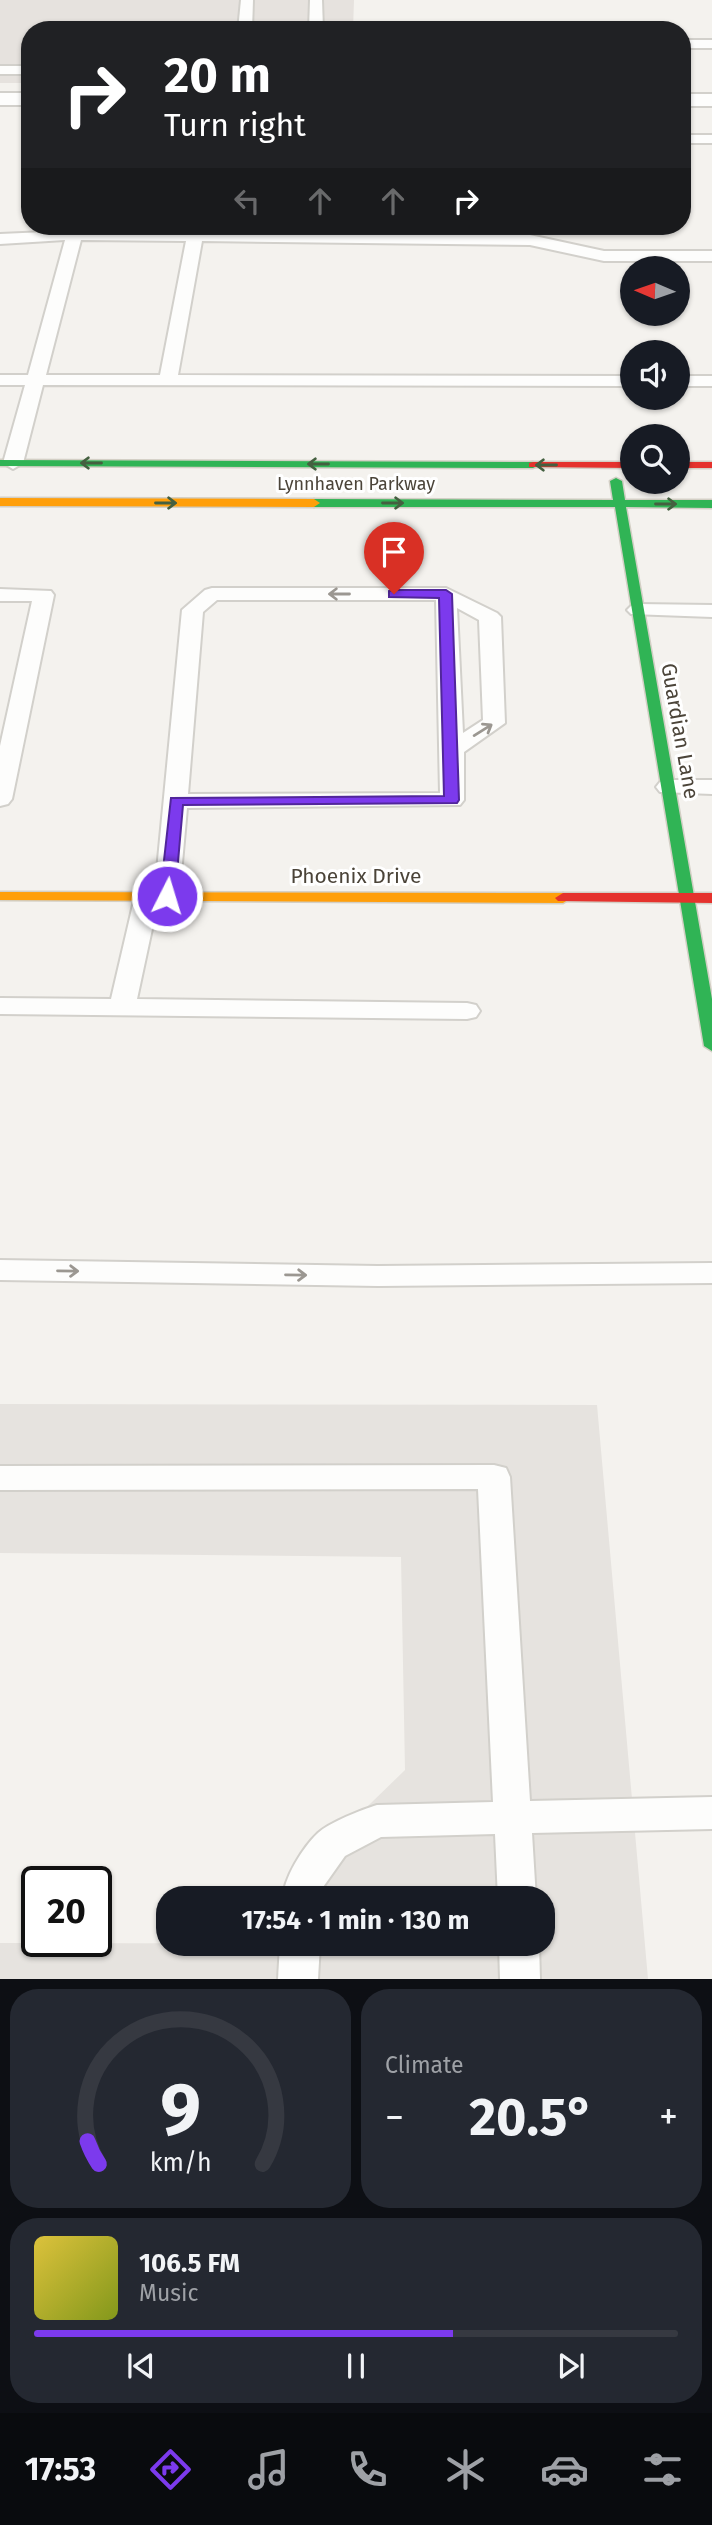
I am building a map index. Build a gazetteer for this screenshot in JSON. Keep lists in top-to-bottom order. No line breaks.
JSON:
{"streets":{"street":["Lynnhaven Parkway","Guardian Lane","Phoenix Drive"]},"crossings":[["Lynnhaven Parkway","Guardian Lane"],["Guardian Lane","Phoenix Drive"]],"north":"left","page":{"turn":["20 m","Turn right"],"limit":"20","trip":"17:54 · 1 min · 130 m","tile":"Climate","heat":["−","20.5°","+"],"song":["106.5 FM","Music"],"tabs":"17:53","gauge":["9","km/h"]}}
